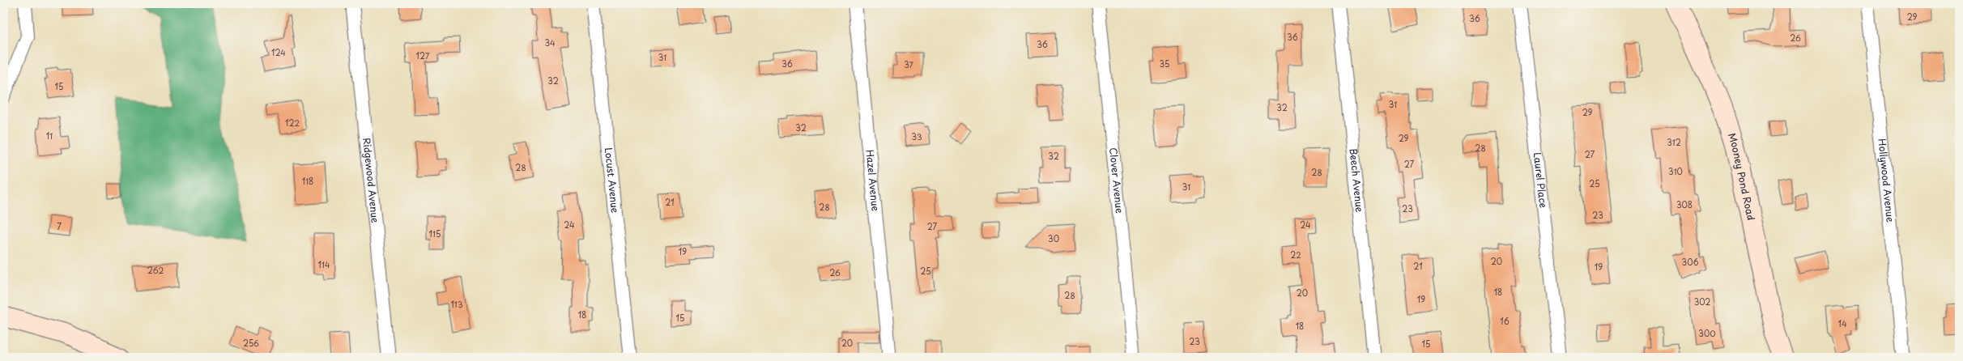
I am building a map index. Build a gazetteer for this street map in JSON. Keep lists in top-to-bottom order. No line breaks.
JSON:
{"streets":{"street":["Mooney Pond Road","Ridgewood Avenue","Locust Avenue","Hazel Avenue","Clover Avenue","Beech Avenue","Laurel Place","Hollywood Avenue"]},"house_numbers":["29","36","36","26","34","36","124","127","31","36","35","37","32","15","31","32","29","122","32","11","33","29","312","28","27","32","27","28","310","28","118","25","31","21","308","28","23","23","24","24","7","27","115","30","19","22","20","306","114","21","19","262","25","26","18","20","28","19","302","113","18","15","16","14","18","300","23","256","20","15"]}
